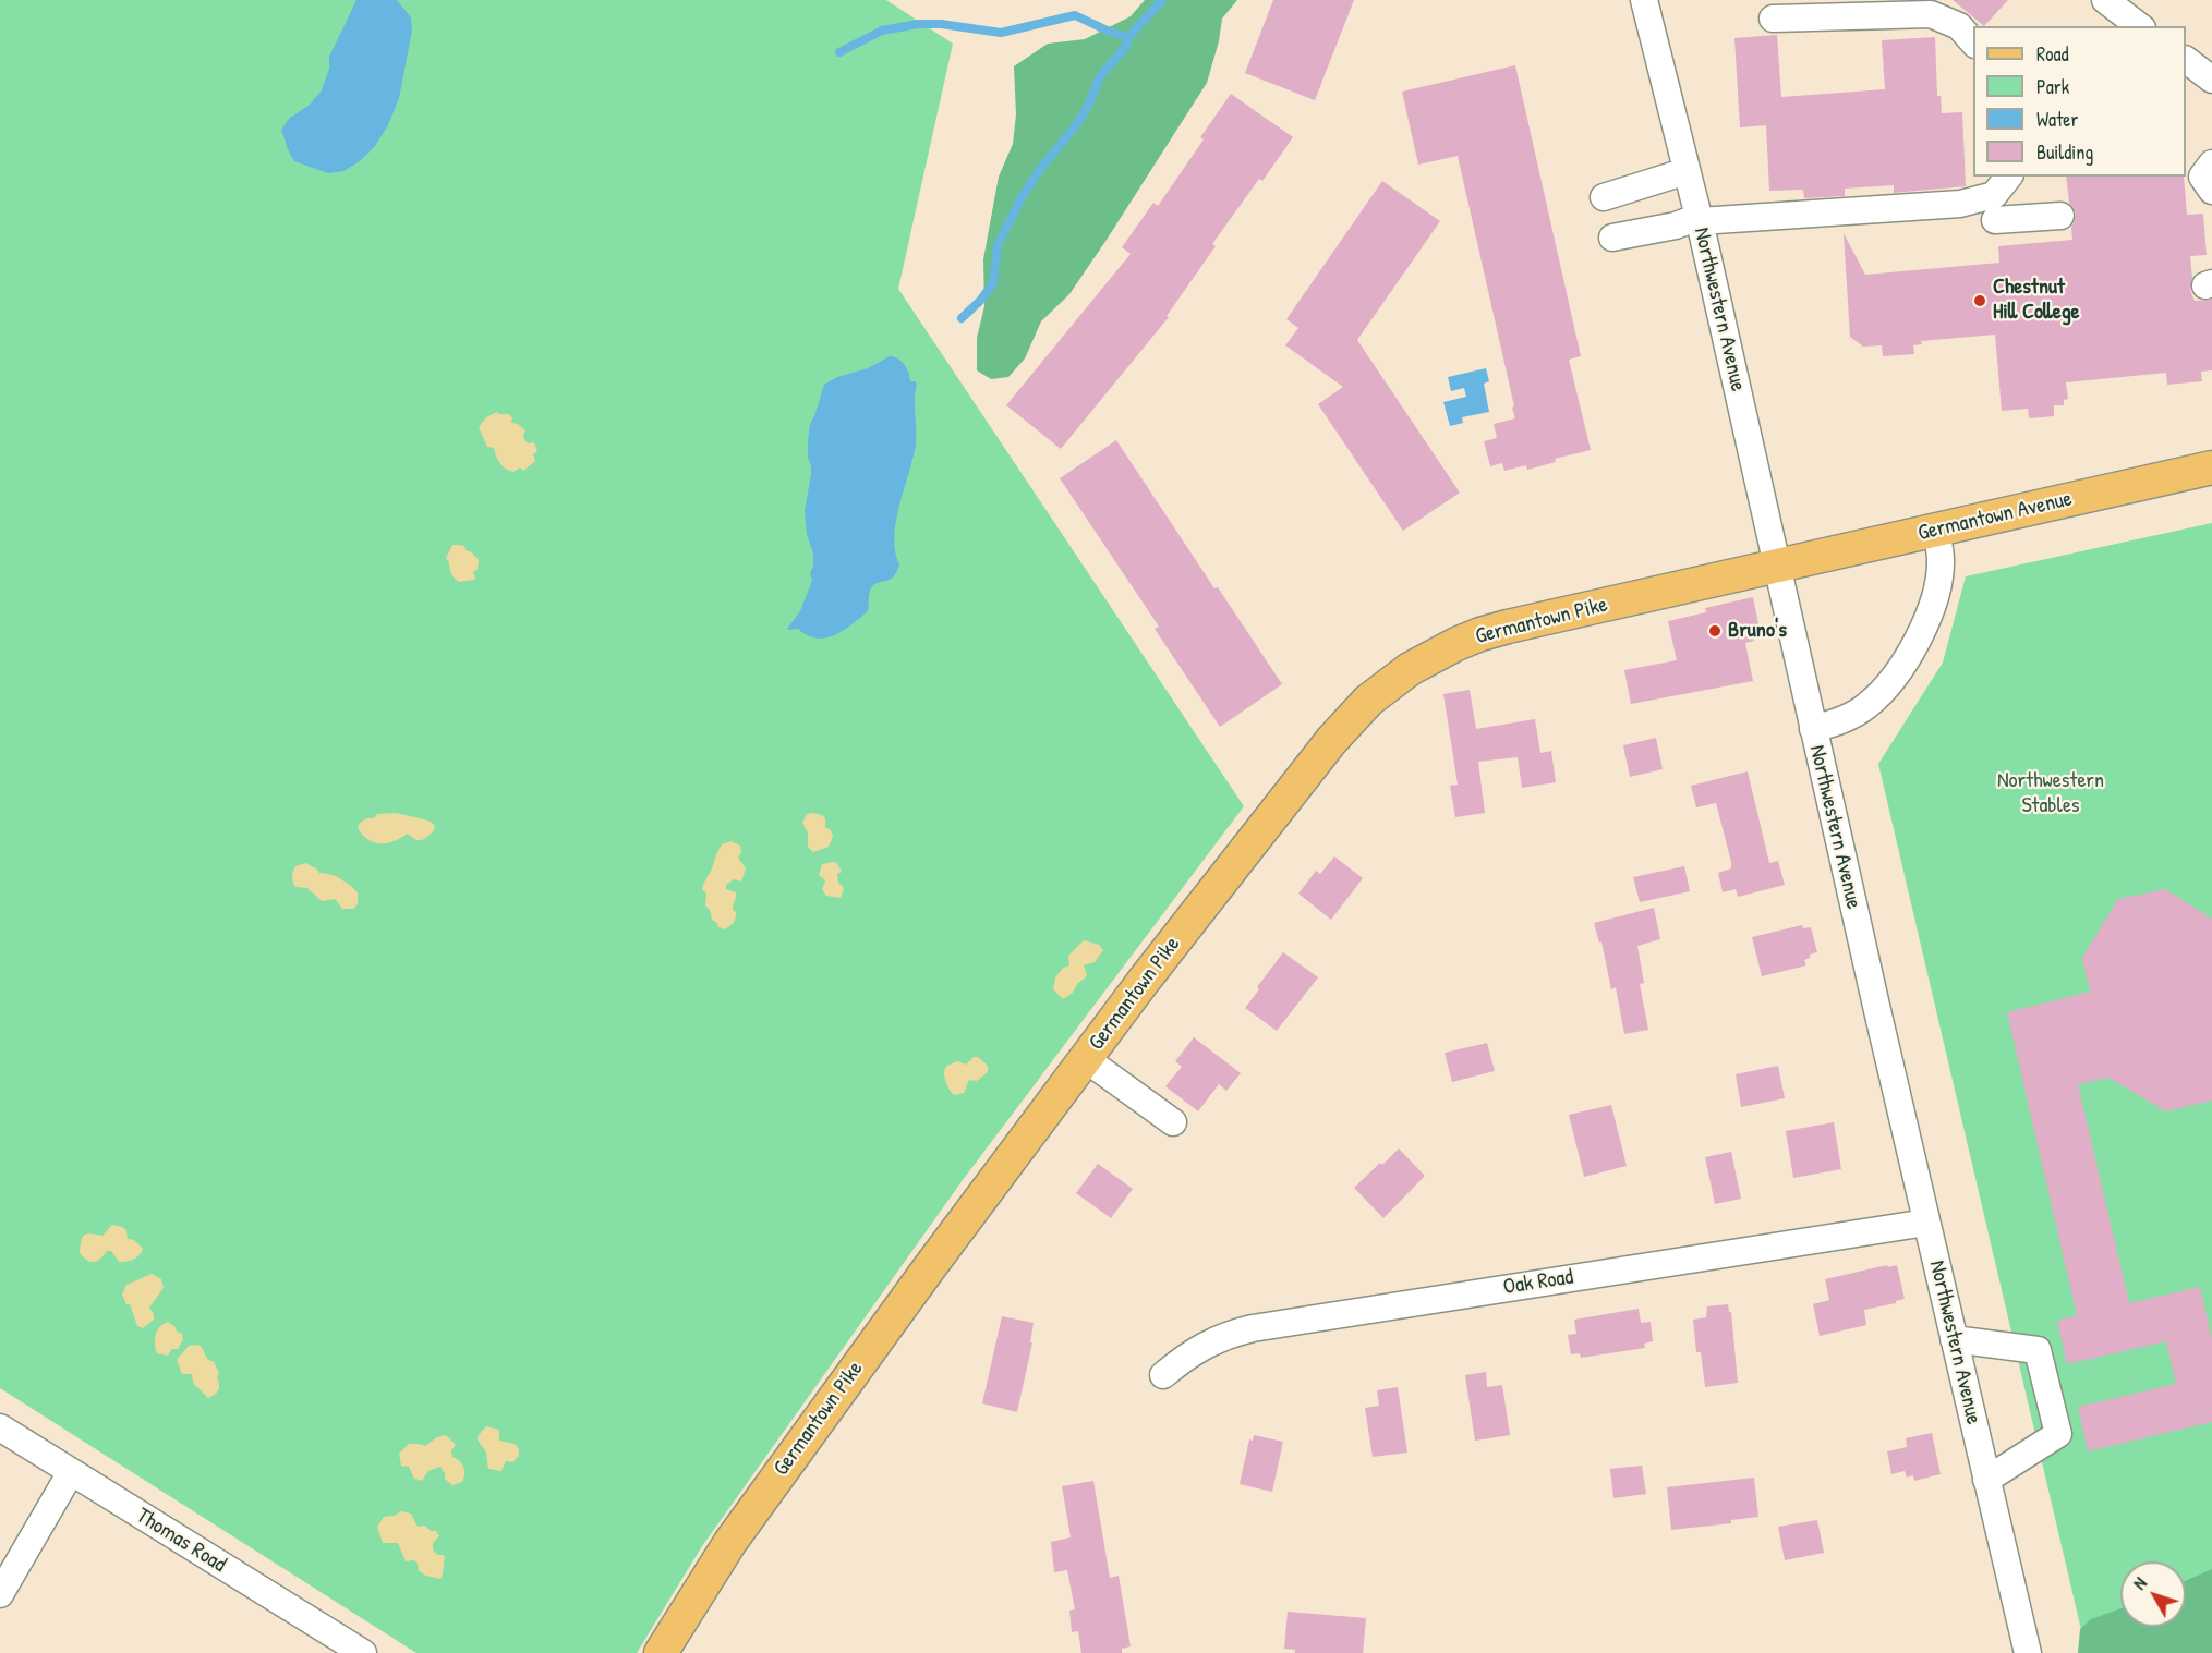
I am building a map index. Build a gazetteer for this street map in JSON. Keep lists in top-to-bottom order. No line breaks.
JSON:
{"streets":{"main road":["Germantown Avenue","Germantown Pike"],"street":["Northwestern Avenue","Oak Road","Thomas Road"]},"crossings":[["Northwestern Avenue","Germantown Avenue"],["Northwestern Avenue","Germantown Pike"],["Northwestern Avenue","Oak Road"],["Germantown Avenue","Germantown Pike"]],"parks":["Northwestern Stables"],"places":["Chestnut Hill College","Bruno's"],"legend":["Road","Park","Water","Building"],"north":"top left"}
